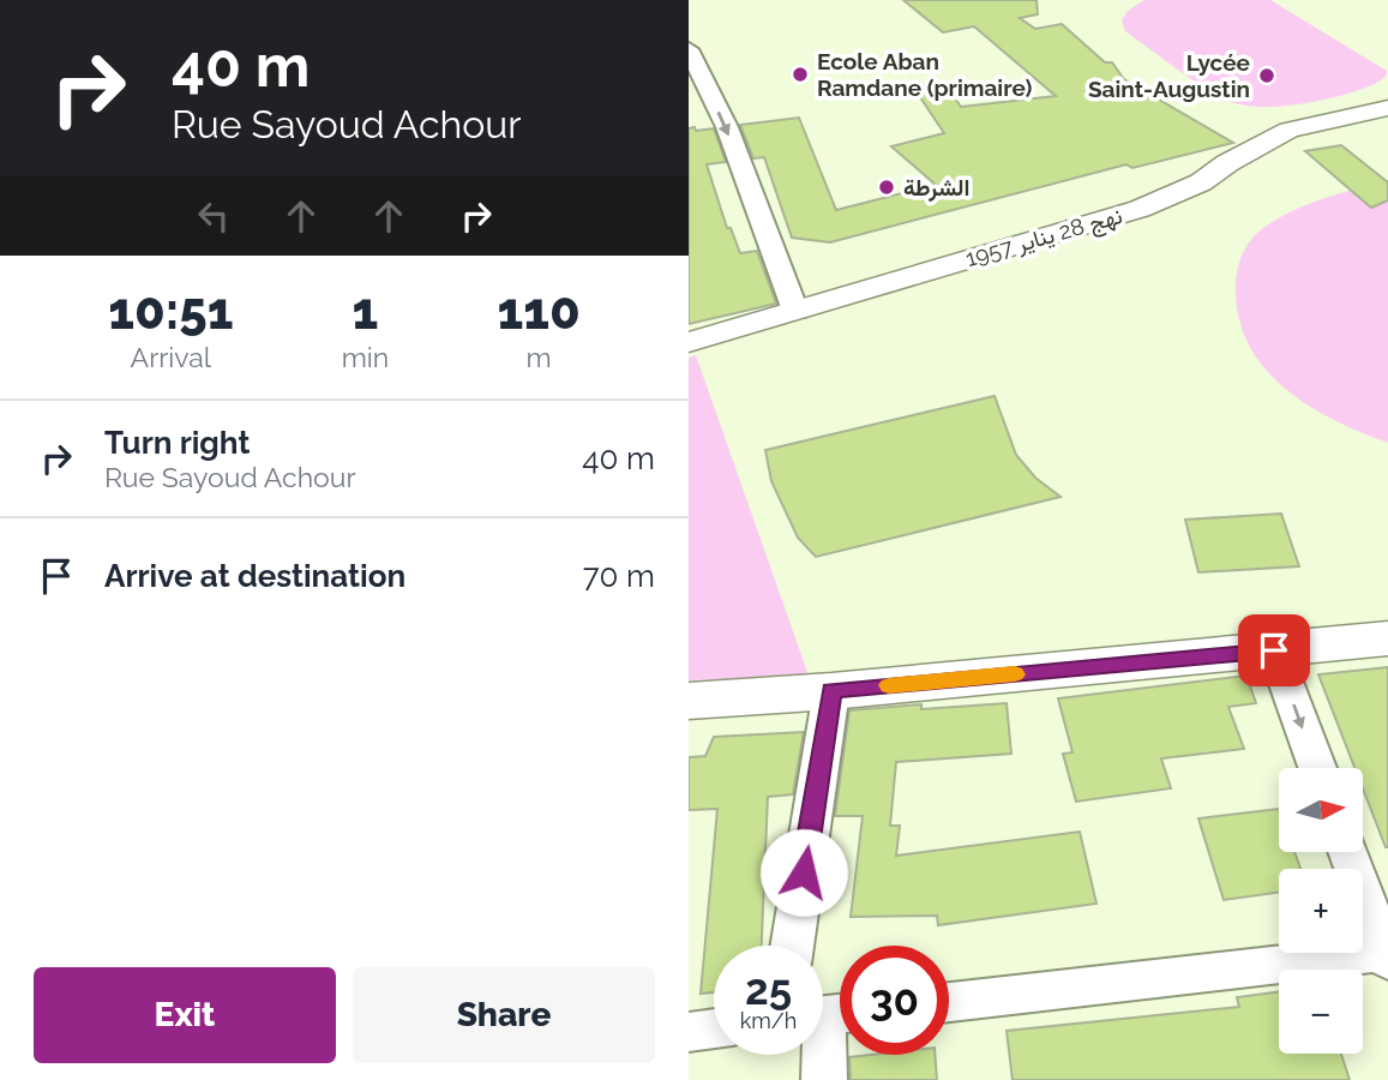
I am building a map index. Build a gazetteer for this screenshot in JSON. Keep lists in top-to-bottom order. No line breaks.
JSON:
{"streets":{"street":["نهج 28 يناير 1957"]},"places":["Ecole Aban Ramdane (primaire)","Lycée Saint-Augustin","الشرطة"],"north":"right","page":{"turn":["40 m","Rue Sayoud Achour"],"eta":["10:51","Arrival","1","min","110","m"],"list":[{"name":"Turn right","note":"Rue Sayoud Achour","value":"40 m"},{"name":"Arrive at destination","value":"70 m"}],"map_buttons":["+","−"],"speed":"25 km/h","limit":"30","buttons":["Exit","Share"]}}
